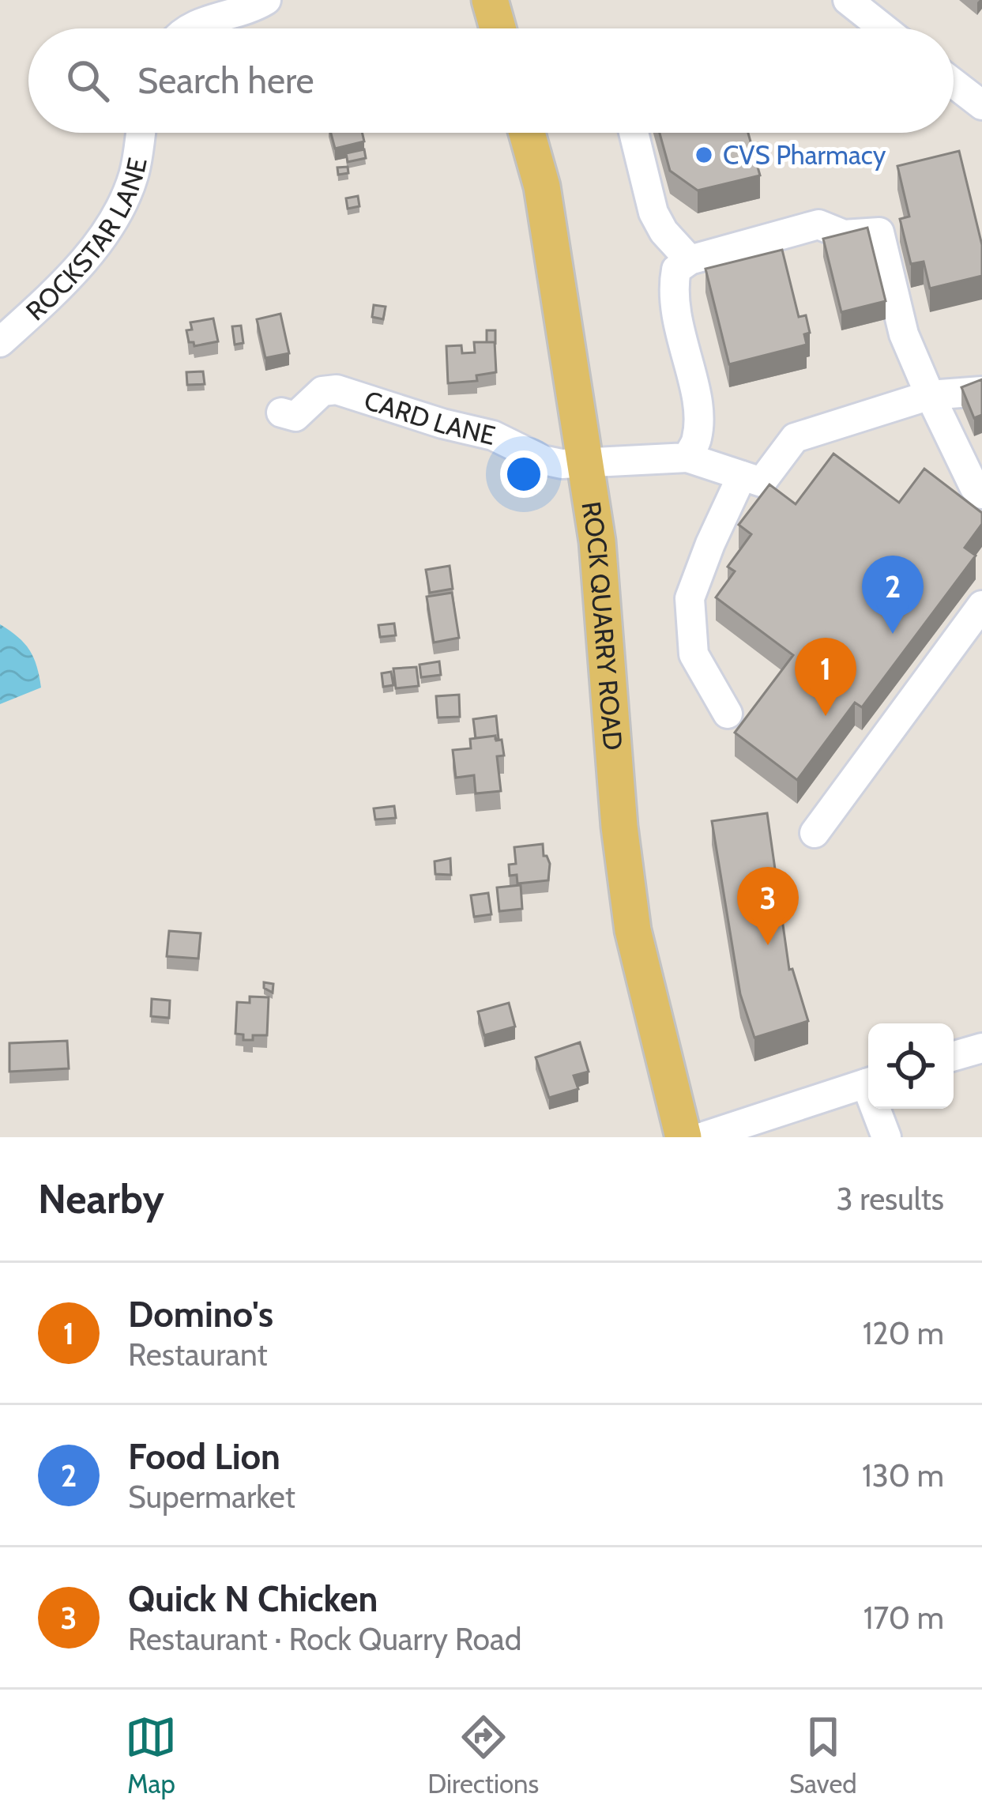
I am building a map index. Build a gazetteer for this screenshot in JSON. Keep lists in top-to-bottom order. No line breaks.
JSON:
{"streets":{"main road":["ROCK QUARRY ROAD"],"street":["ROCKSTAR LANE","CARD LANE"]},"crossings":[["CARD LANE","ROCK QUARRY ROAD"]],"places":["CVS Pharmacy"],"page":{"search":"Search here","pins":["2","1","3"],"heading":["Nearby","3 results"],"list":[{"mark":"1","name":"Domino's","note":"Restaurant","value":"120 m"},{"mark":"2","name":"Food Lion","note":"Supermarket","value":"130 m"},{"mark":"3","name":"Quick N Chicken","note":"Restaurant · Rock Quarry Road","value":"170 m"}],"nav":["Map","Directions","Saved"]}}
